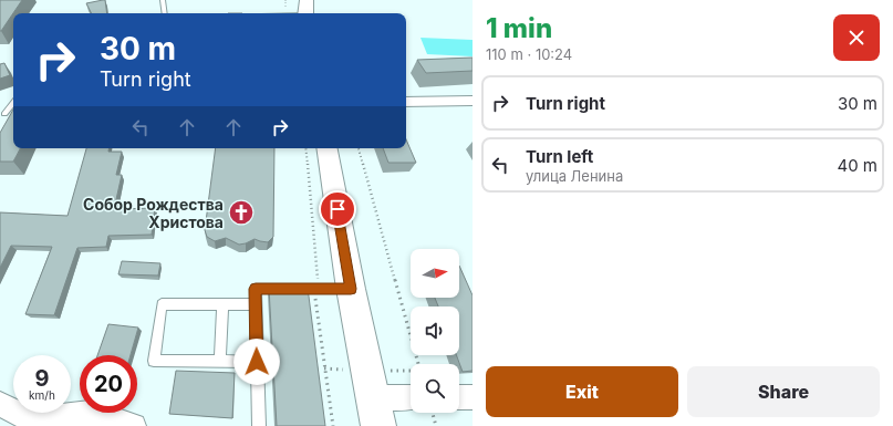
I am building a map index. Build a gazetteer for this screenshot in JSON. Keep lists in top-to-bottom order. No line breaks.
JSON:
{"places":{"church":["Собор Рождества Христова"]},"north":"right","page":{"heading":["1 min","110 m · 10:24"],"turn":["30 m","Turn right"],"list":[{"name":"Turn right","value":"30 m"},{"name":"Turn left","note":"улица Ленина","value":"40 m"}],"speed":"9 km/h","limit":"20","buttons":["Exit","Share"]}}
